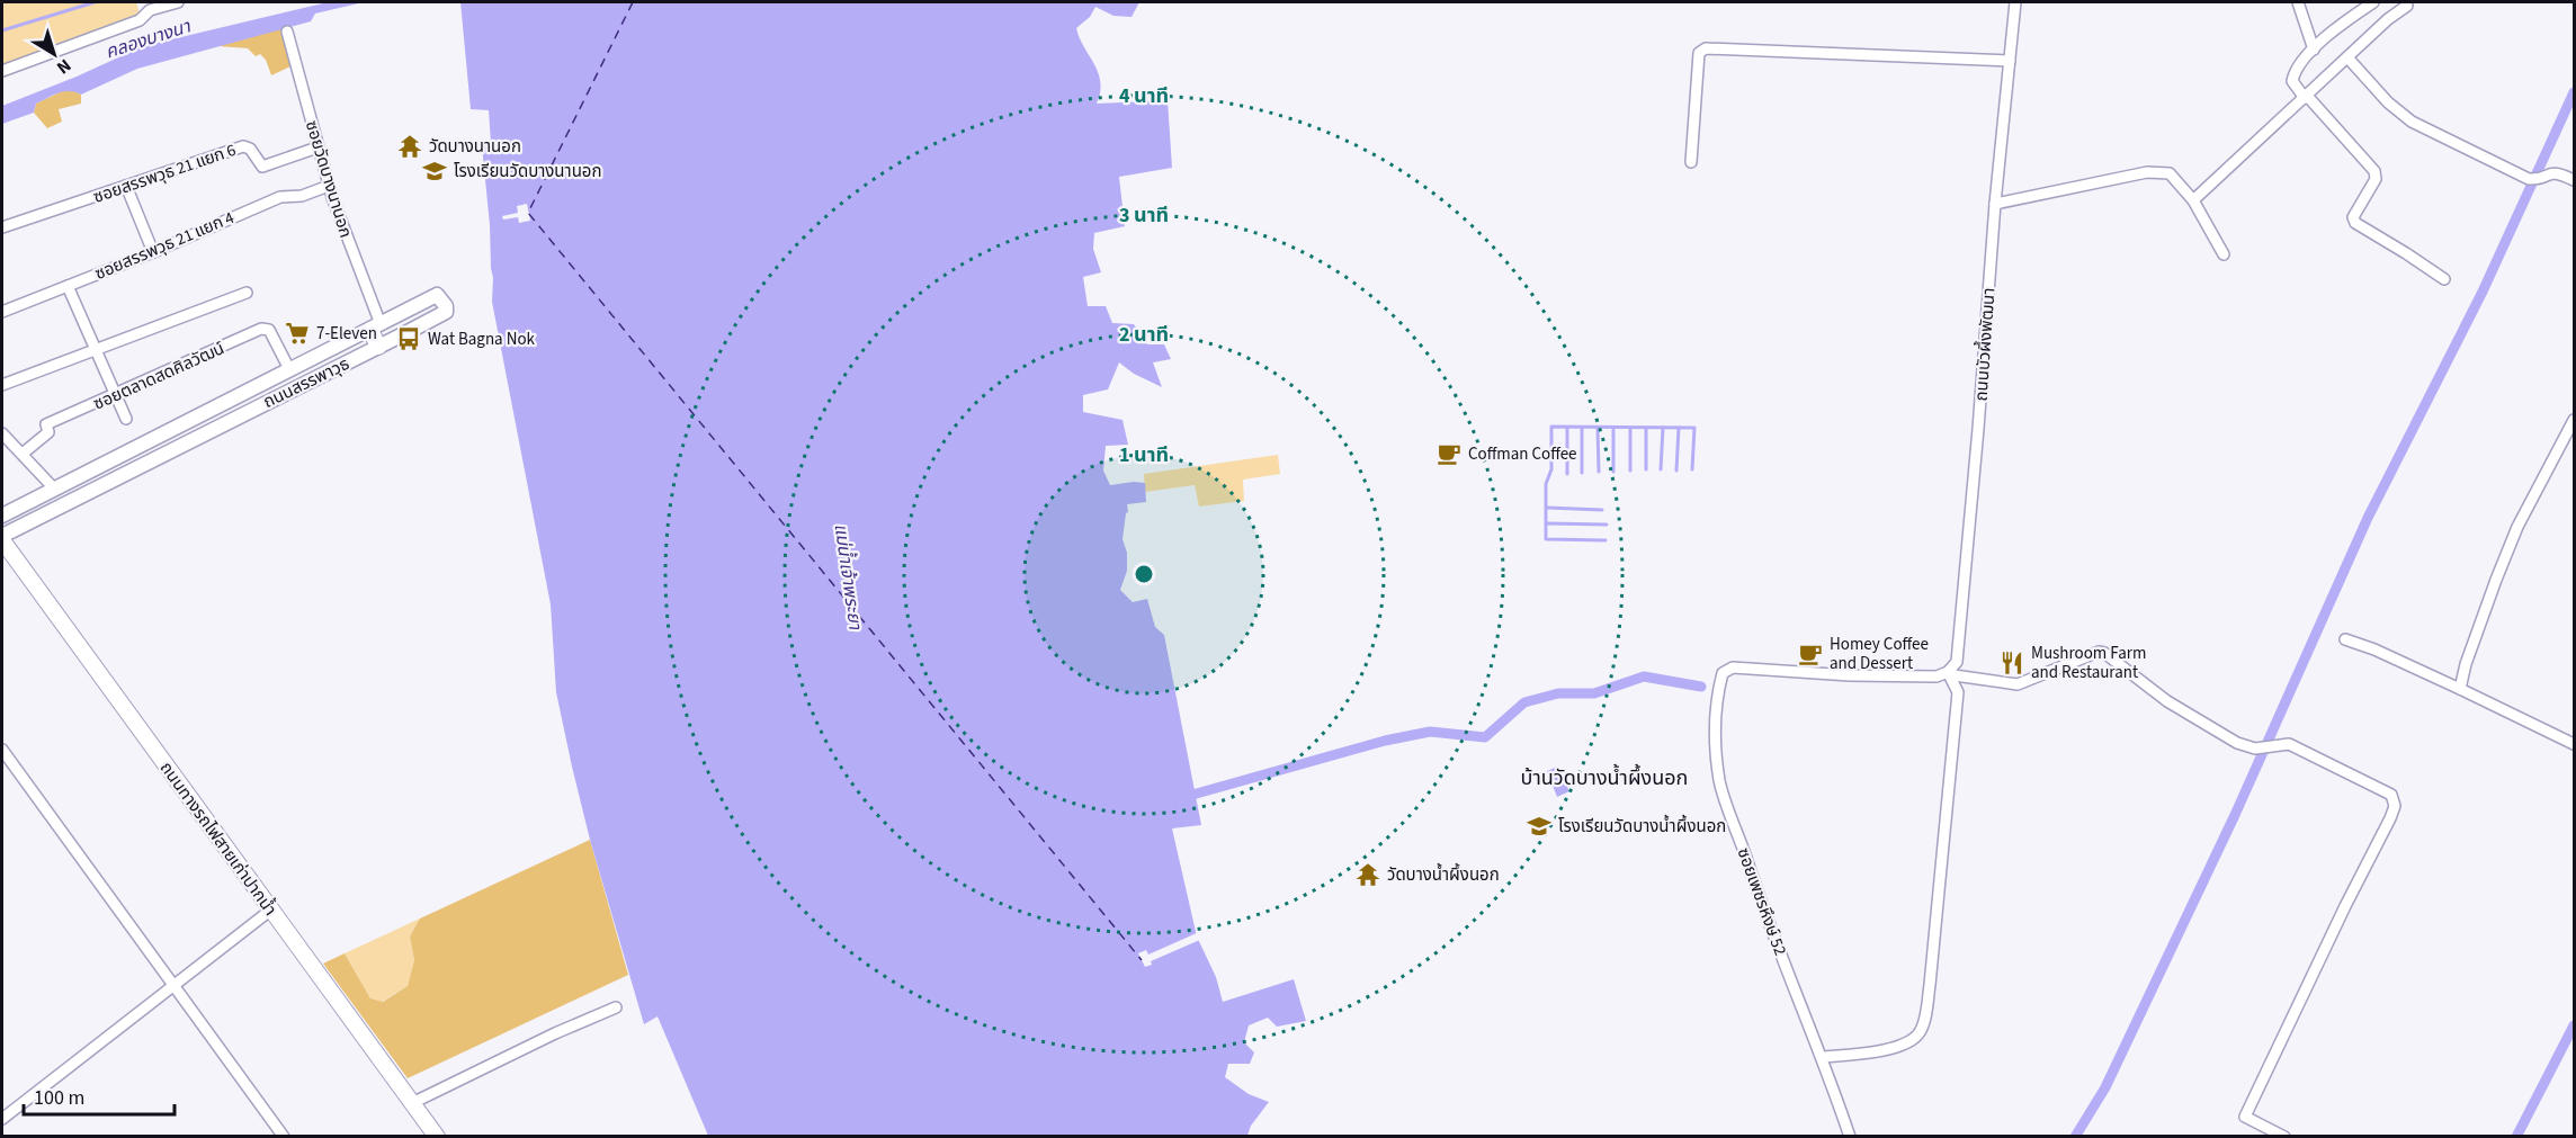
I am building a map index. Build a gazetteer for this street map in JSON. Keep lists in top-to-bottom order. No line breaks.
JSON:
{"streets":{"main road":["ถนนทางรถไฟสายเก่าปากน้ำ"],"street":["ซอยสรรพวุธ 21 แยก 6","ซอยวัดบางนานอก","ซอยสรรพวุธ 21 แยก 4","ถนนบัวผึ้งพัฒนา","ซอยตลาดสดศิลวัฒน์","ถนนสรรพาวุธ","ซอยเพชรหึงษ์ 52"]},"crossings":[["ซอยสรรพวุธ 21 แยก 6","ซอยวัดบางนานอก"],["ซอยวัดบางนานอก","ซอยสรรพวุธ 21 แยก 4"],["ซอยวัดบางนานอก","ถนนสรรพาวุธ"],["ถนนบัวผึ้งพัฒนา","ซอยเพชรหึงษ์ 52"],["ซอยตลาดสดศิลวัฒน์","ถนนสรรพาวุธ"],["ถนนสรรพาวุธ","ถนนทางรถไฟสายเก่าปากน้ำ"]],"districts":["บ้านวัดบางน้ำผึ้งนอก"],"water":["คลองบางนา","แม่น้ำเจ้าพระยา"],"places":{"temple":["วัดบางนานอก","วัดบางน้ำผึ้งนอก"],"school or university":["โรงเรียนวัดบางนานอก","โรงเรียนวัดบางน้ำผึ้งนอก"],"supermarket":["7-Eleven"],"bus stop":["Wat Bagna Nok"],"cafe":["Coffman Coffee","Homey Coffee and Dessert"],"restaurant":["Mushroom Farm and Restaurant"]},"scale_bar":"100 m","north":"bottom right","rings":["4 นาที","3 นาที","2 นาที","1 นาที"]}
